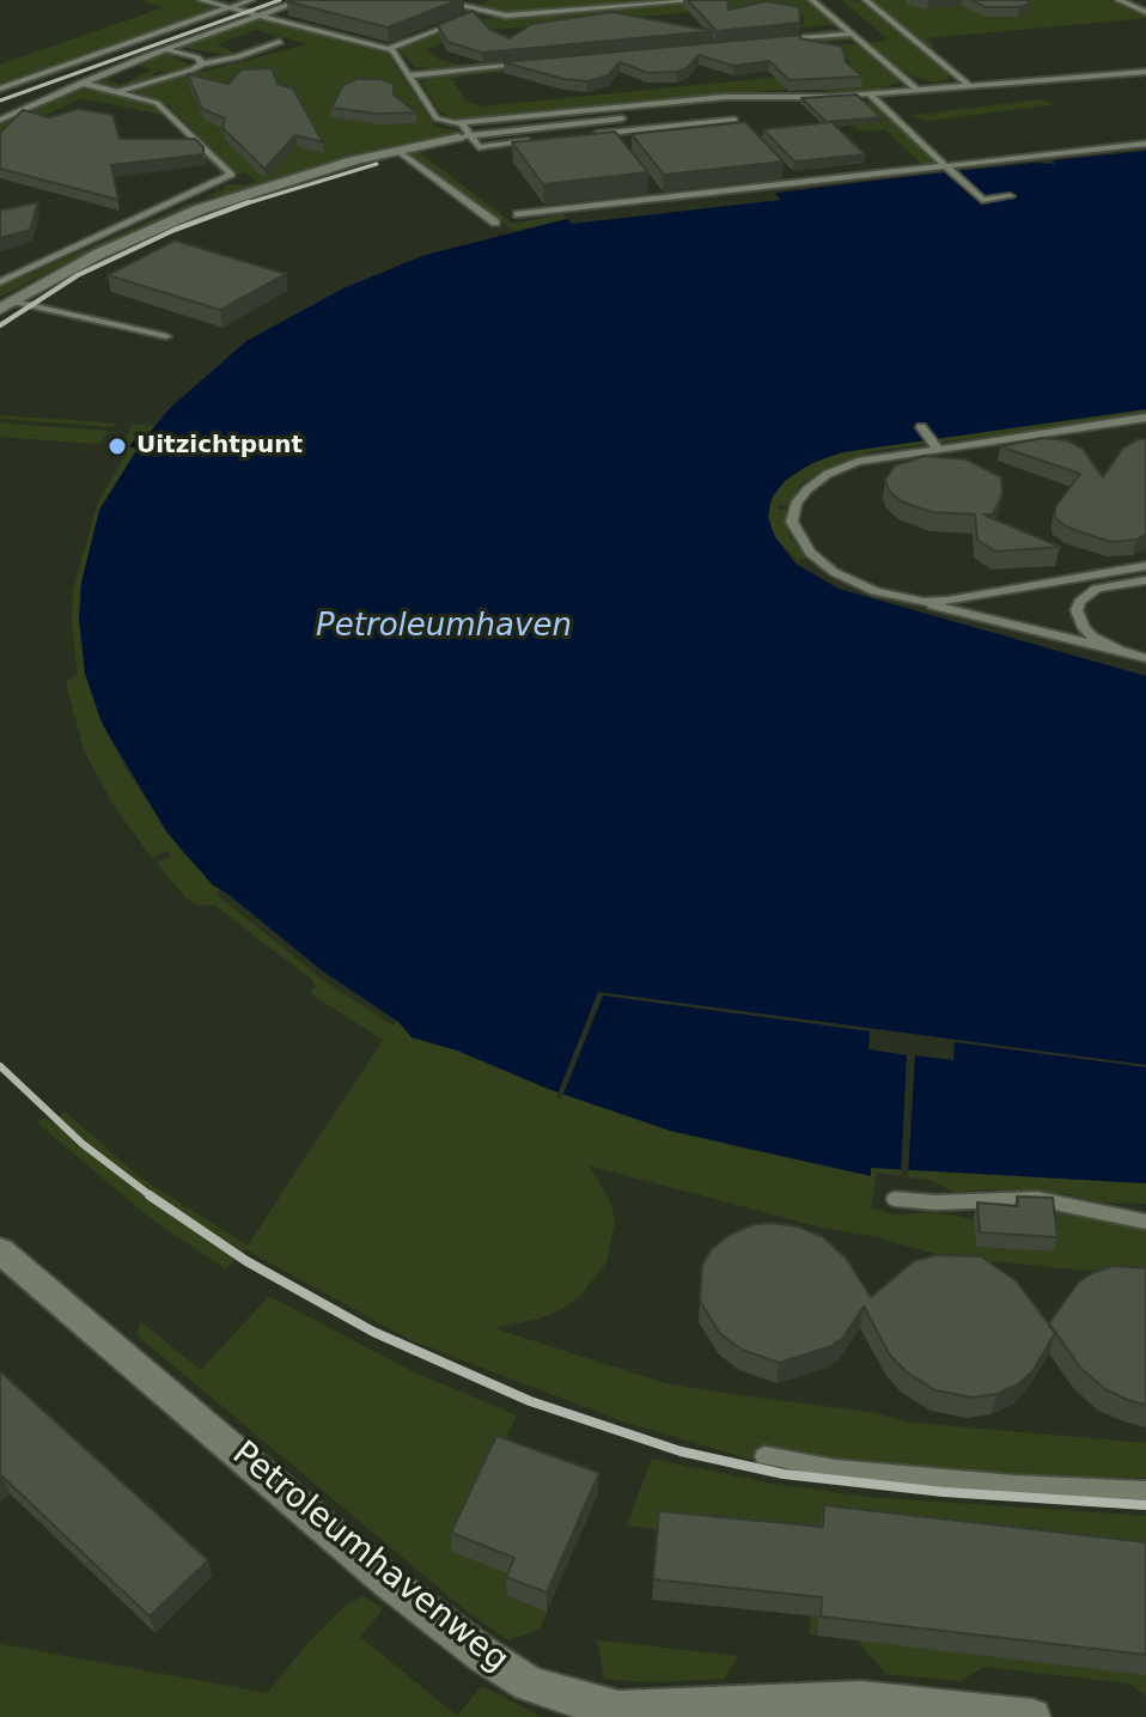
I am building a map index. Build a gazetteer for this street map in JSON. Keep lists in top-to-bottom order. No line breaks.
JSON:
{"streets":{"street":["Petroleumhavenweg"]},"water":["Petroleumhaven"],"places":["Uitzichtpunt"]}
